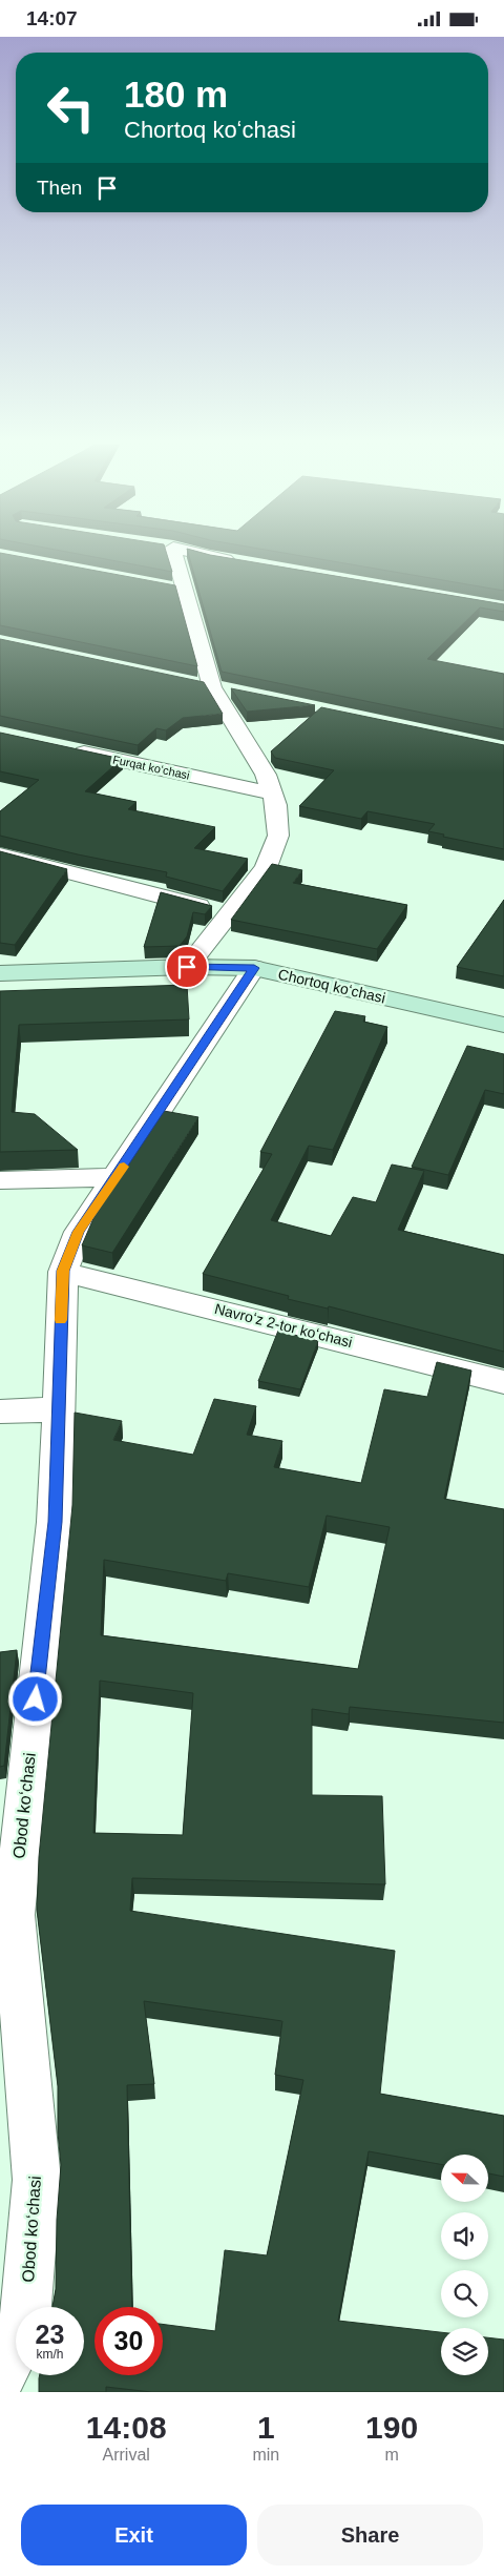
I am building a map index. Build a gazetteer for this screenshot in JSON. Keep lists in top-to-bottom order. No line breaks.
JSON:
{"streets":{"main road":["Chortoq koʻchasi"],"street":["Furqat koʻchasi","Navroʻz 2-tor koʻchasi","Obod koʻchasi"]},"crossings":[["Chortoq koʻchasi","Obod koʻchasi"],["Navroʻz 2-tor koʻchasi","Obod koʻchasi"]],"north":"left","page":{"status":"14:07","turn":["180 m","Chortoq koʻchasi"],"then":"Then","speed":"23 km/h","limit":"30","eta":["14:08","Arrival","1","min","190","m"],"buttons":["Exit","Share"]}}
